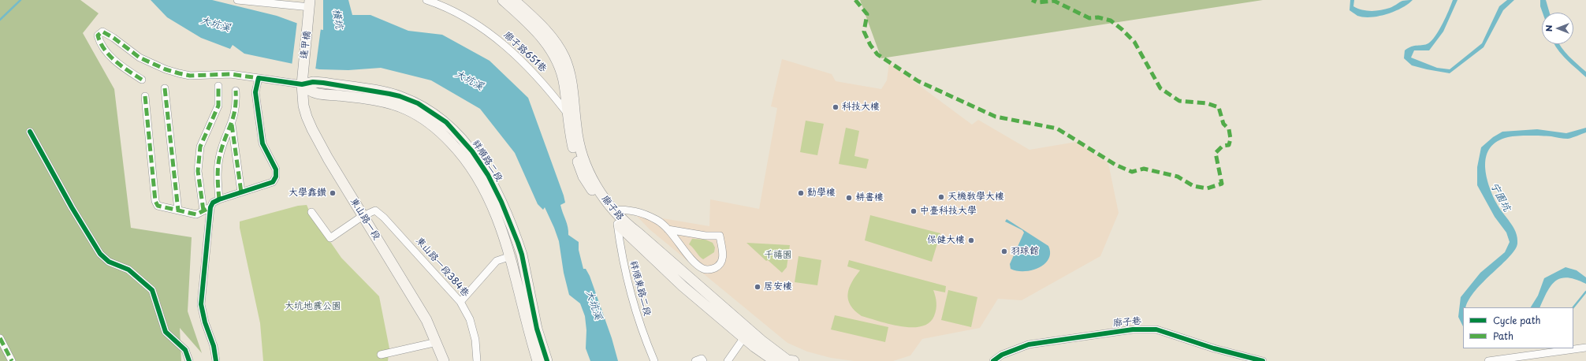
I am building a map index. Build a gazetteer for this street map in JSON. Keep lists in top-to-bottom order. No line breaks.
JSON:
{"streets":{"main road":["逢甲橋","祥順路二段","廍子路","東山路一段"],"street":["廍子路651巷","東山路一段384巷","祥順東路二段","廍子巷"]},"crossings":[["逢甲橋","東山路一段"],["廍子路651巷","廍子路"],["祥順路二段","東山路一段"],["廍子路","祥順東路二段"],["東山路一段","東山路一段384巷"]],"water":["橫坑","大坑溪","宁園坑"],"parks":["千禧園","大坑地震公園"],"places":["科技大樓","大學鑫鑽","勤學樓","天機教學大樓","耕書樓","中臺科技大學","保健大樓","羽球館","居安樓"],"legend":["Cycle path","Path"],"north":"left"}
